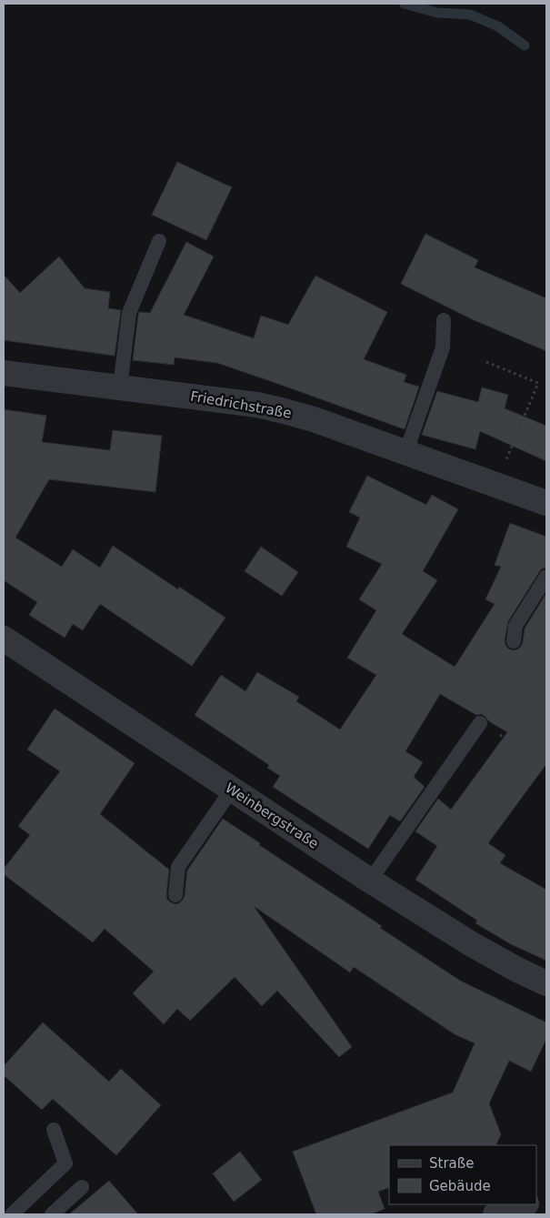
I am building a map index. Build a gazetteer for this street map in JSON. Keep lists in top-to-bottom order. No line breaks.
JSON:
{"streets":{"street":["Friedrichstraße","Weinbergstraße"]},"legend":["Straße","Gebäude"]}
